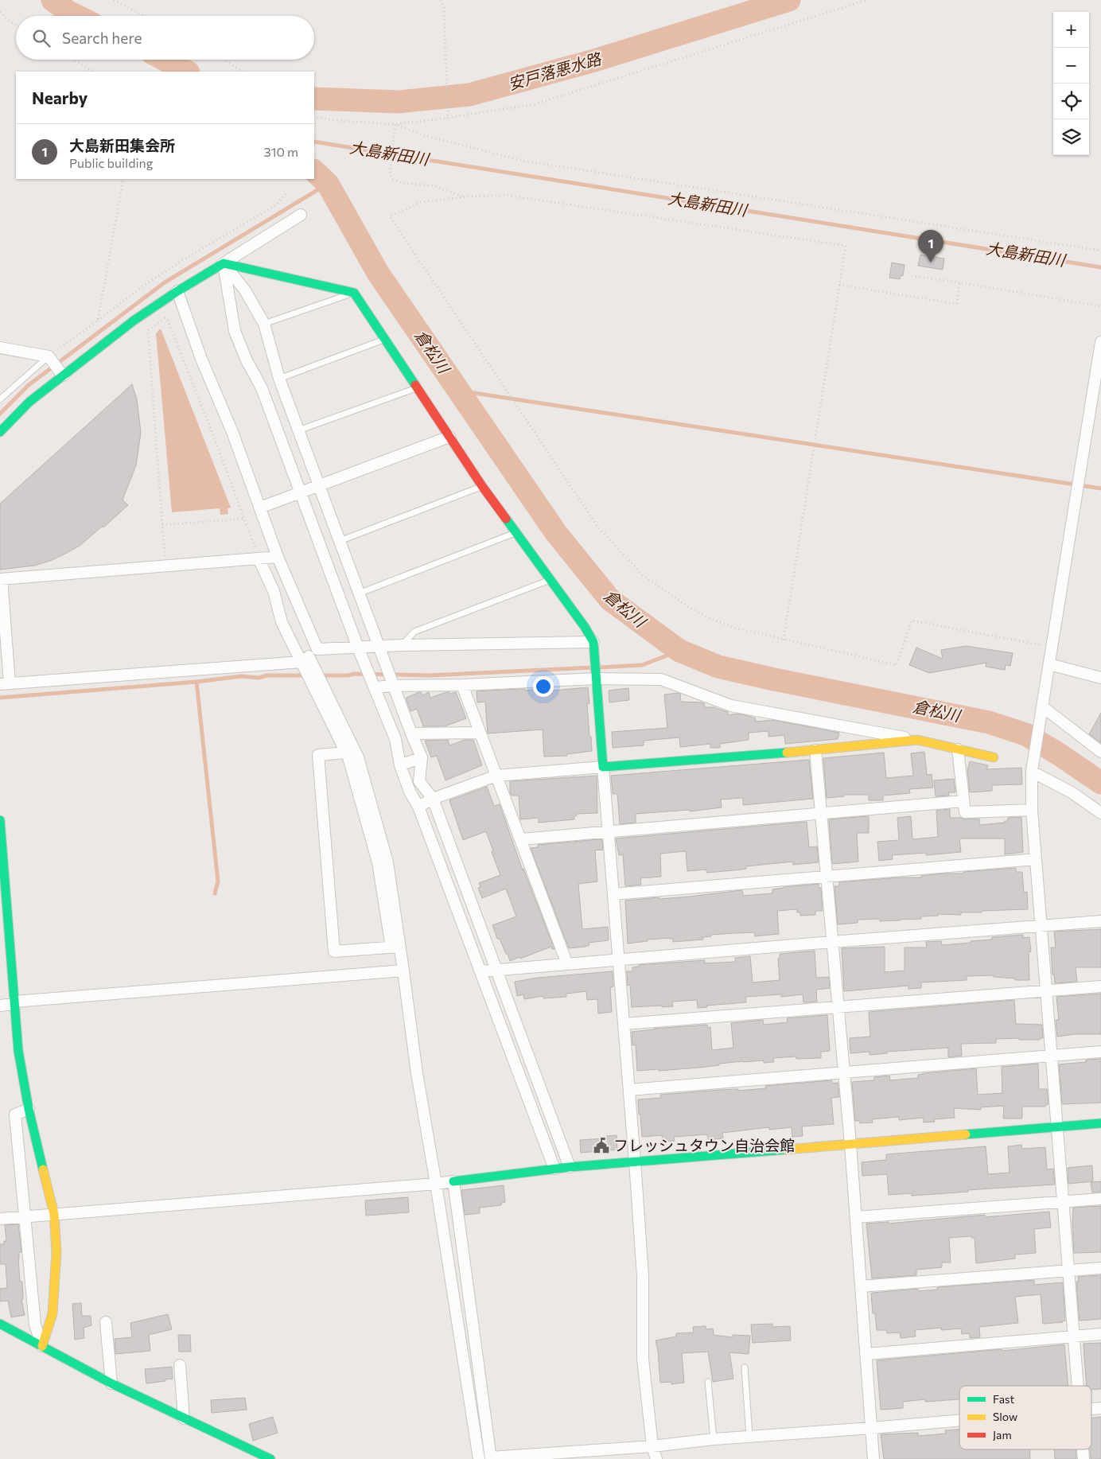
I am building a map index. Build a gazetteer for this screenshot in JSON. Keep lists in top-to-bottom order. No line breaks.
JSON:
{"water":["安戸落悪水路","大島新田川","倉松川"],"places":{"public building":["フレッシュタウン自治会館"]},"legend":["Fast","Slow","Jam"],"page":{"map_buttons":["+","−"],"search":"Search here","heading":"Nearby","list":[{"mark":"1","name":"大島新田集会所","note":"Public building","value":"310 m"}],"pins":"1"}}
